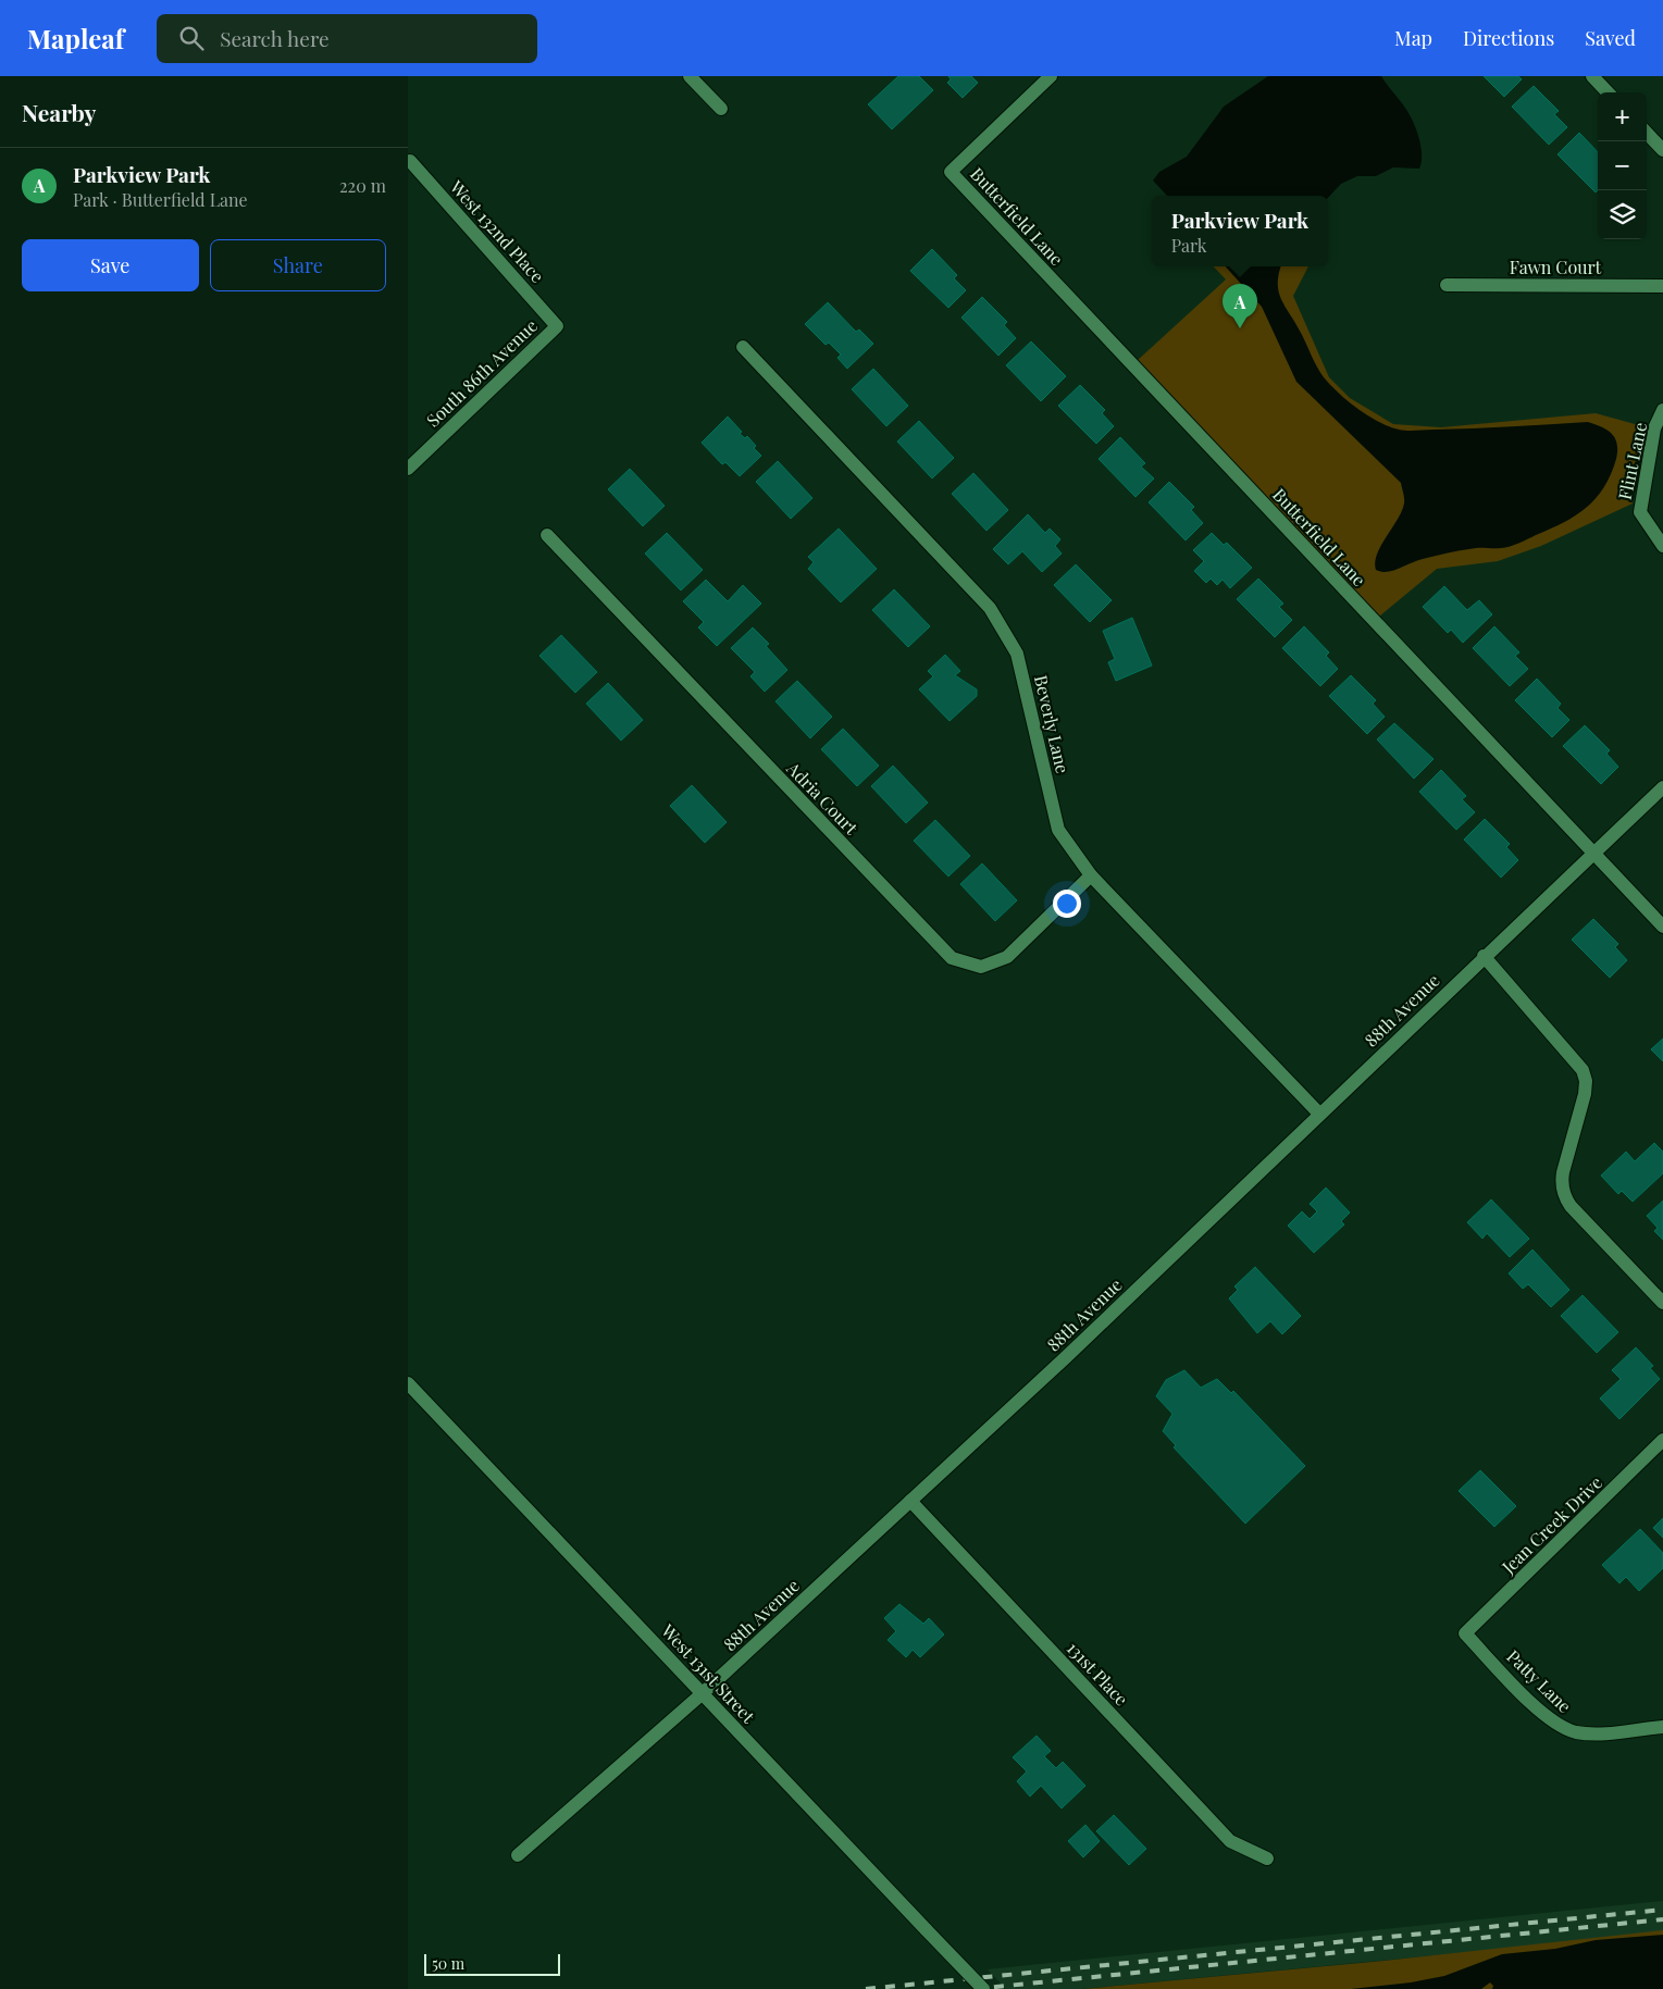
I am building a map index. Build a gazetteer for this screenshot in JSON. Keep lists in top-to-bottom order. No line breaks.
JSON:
{"streets":{"street":["Butterfield Lane","West 132nd Place","Fawn Court","South 86th Avenue","Flint Lane","Beverly Lane","Adria Court","88th Avenue","Jean Creek Drive","West 131st Street","131st Place","Patty Lane"]},"crossings":[["Butterfield Lane","88th Avenue"],["West 132nd Place","South 86th Avenue"],["Beverly Lane","Adria Court"],["Beverly Lane","88th Avenue"],["88th Avenue","West 131st Street"],["88th Avenue","131st Place"],["Jean Creek Drive","Patty Lane"]],"scale_bar":"50 m","page":{"header":"Mapleaf","search":"Search here","nav":["Map","Directions","Saved"],"heading":"Nearby","map_buttons":["+","−"],"list":[{"mark":"A","name":"Parkview Park","note":"Park · Butterfield Lane","value":"220 m"}],"popup":["Parkview Park","Park"],"buttons":["Save","Share"],"pins":"A","scale":"50 m"}}
